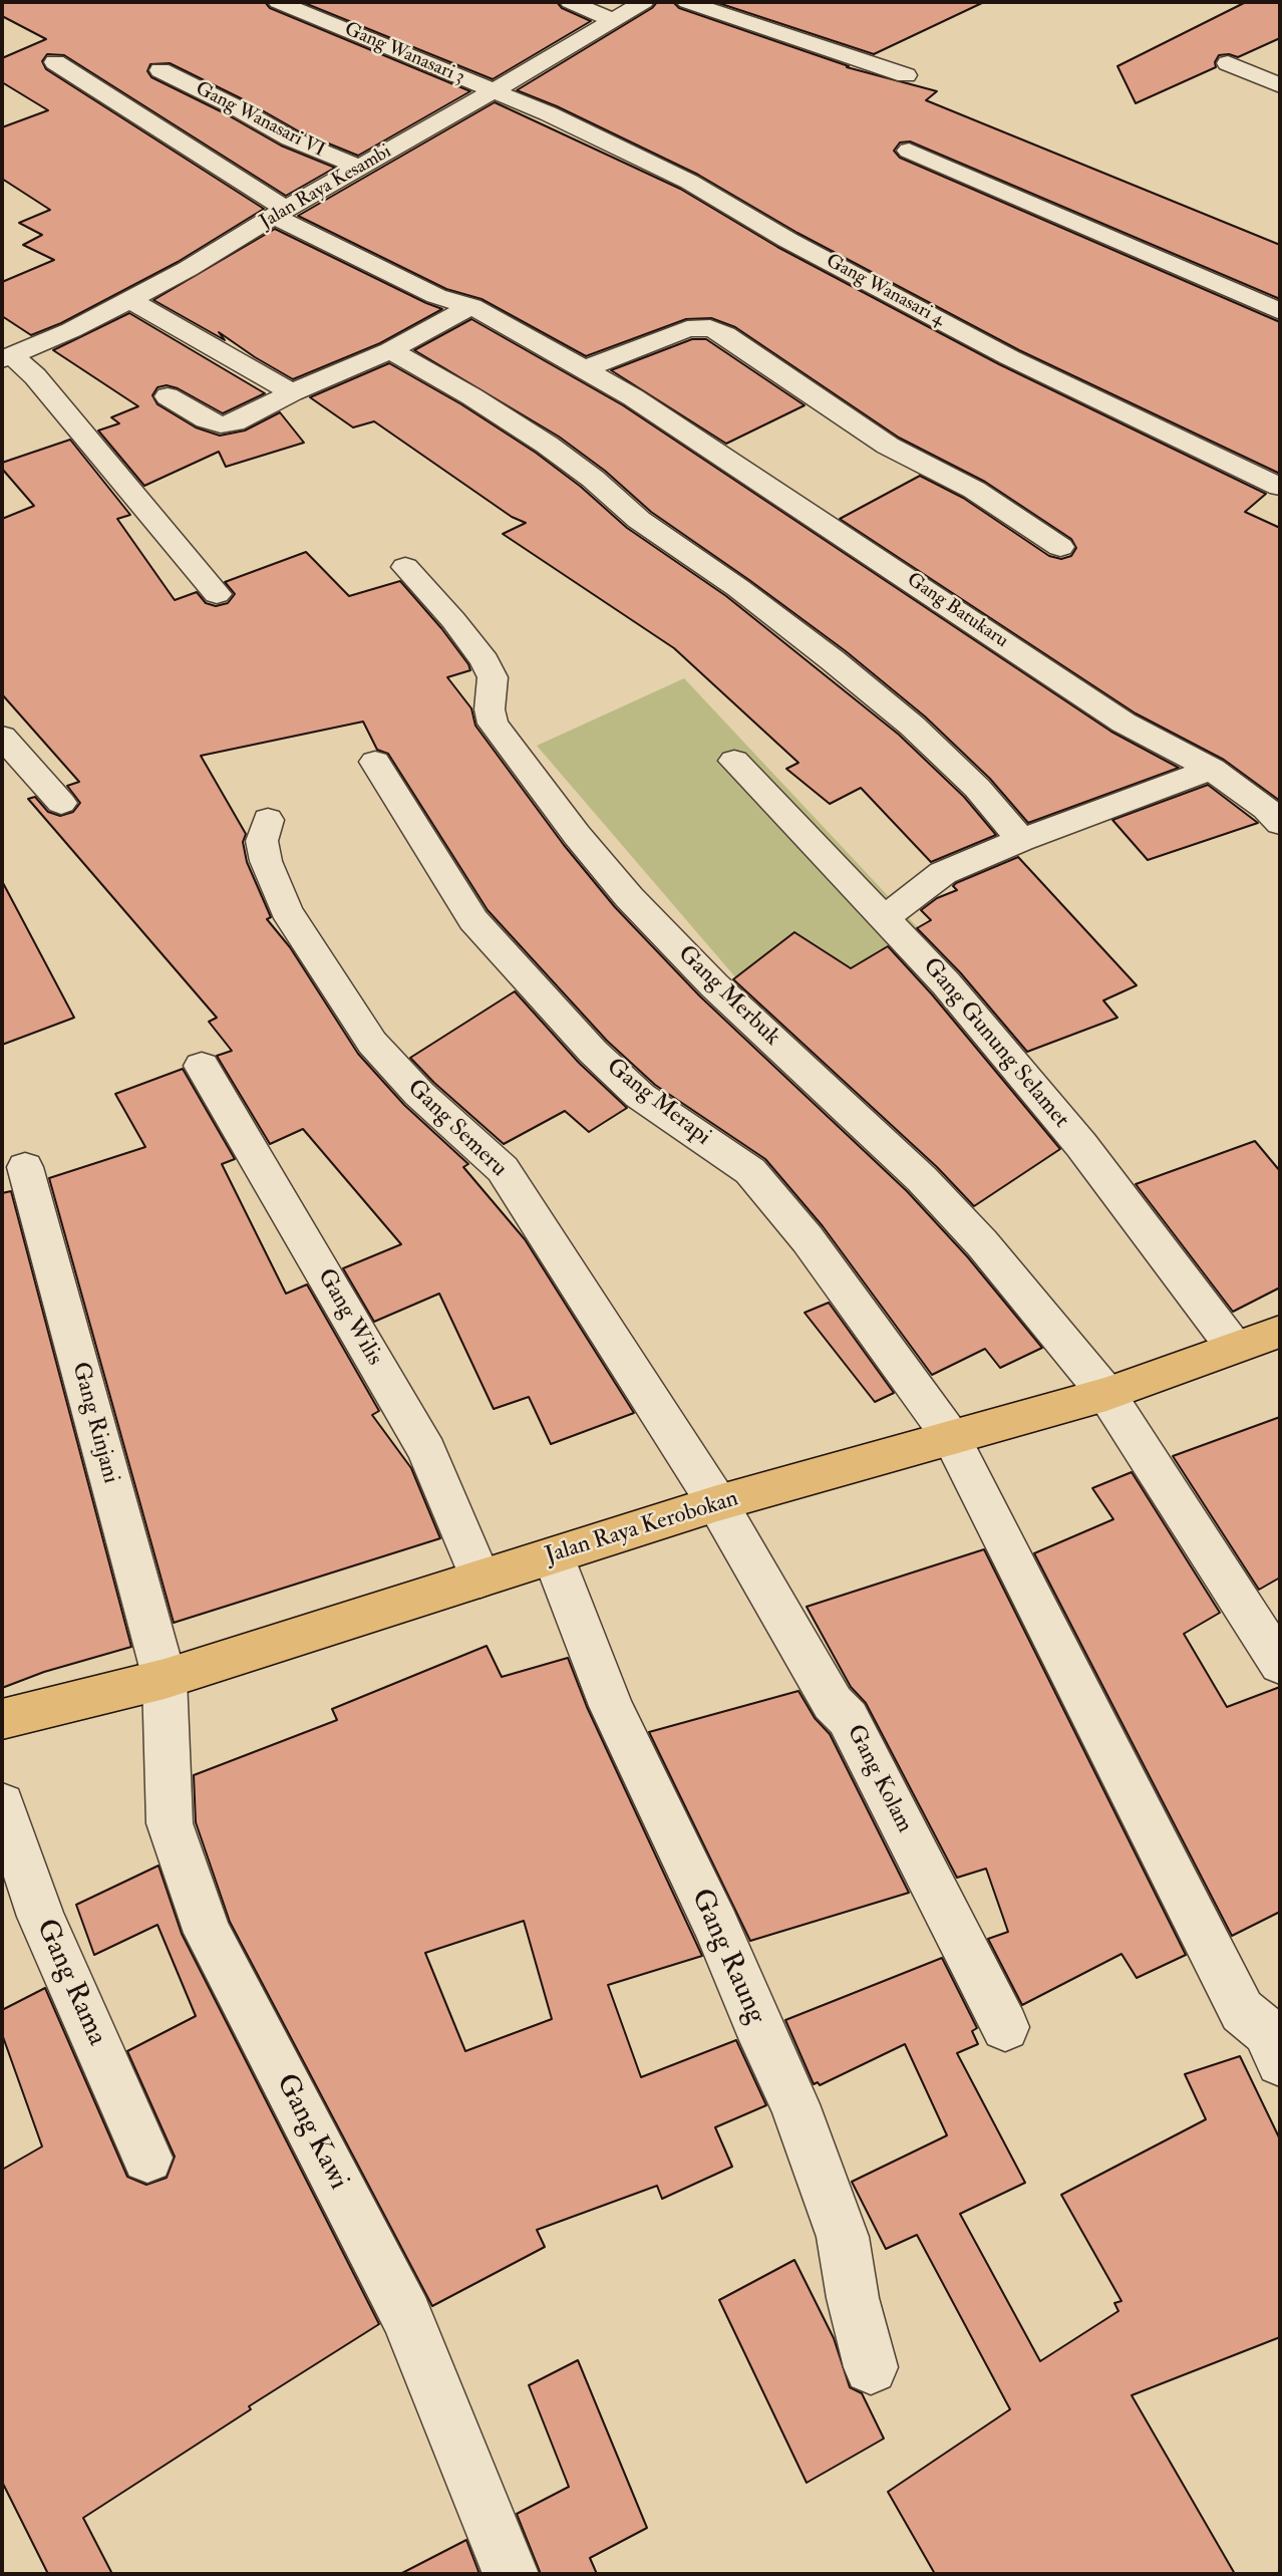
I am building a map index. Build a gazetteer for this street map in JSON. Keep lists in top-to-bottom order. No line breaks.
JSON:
{"streets":{"main road":["Jalan Raya Kerobokan"],"street":["Gang Wanasari 3","Gang Wanasari VI","Jalan Raya Kesambi","Gang Wanasari 4","Gang Batukaru","Gang Merbuk","Gang Gunung Selamet","Gang Merapi","Gang Semeru","Gang Wilis","Gang Rinjani","Gang Kolam","Gang Raung","Gang Rama","Gang Kawi"]},"crossings":[["Gang Wanasari 3","Jalan Raya Kesambi"],["Gang Wanasari 3","Gang Wanasari 4"],["Gang Wanasari VI","Jalan Raya Kesambi"],["Jalan Raya Kesambi","Gang Wanasari 4"],["Jalan Raya Kesambi","Gang Batukaru"],["Gang Merbuk","Jalan Raya Kerobokan"],["Gang Gunung Selamet","Jalan Raya Kerobokan"],["Gang Merapi","Jalan Raya Kerobokan"],["Gang Semeru","Jalan Raya Kerobokan"],["Gang Semeru","Gang Kolam"],["Gang Wilis","Jalan Raya Kerobokan"],["Gang Rinjani","Jalan Raya Kerobokan"],["Gang Rinjani","Gang Kawi"],["Jalan Raya Kerobokan","Gang Kolam"],["Jalan Raya Kerobokan","Gang Raung"],["Jalan Raya Kerobokan","Gang Kawi"]]}
